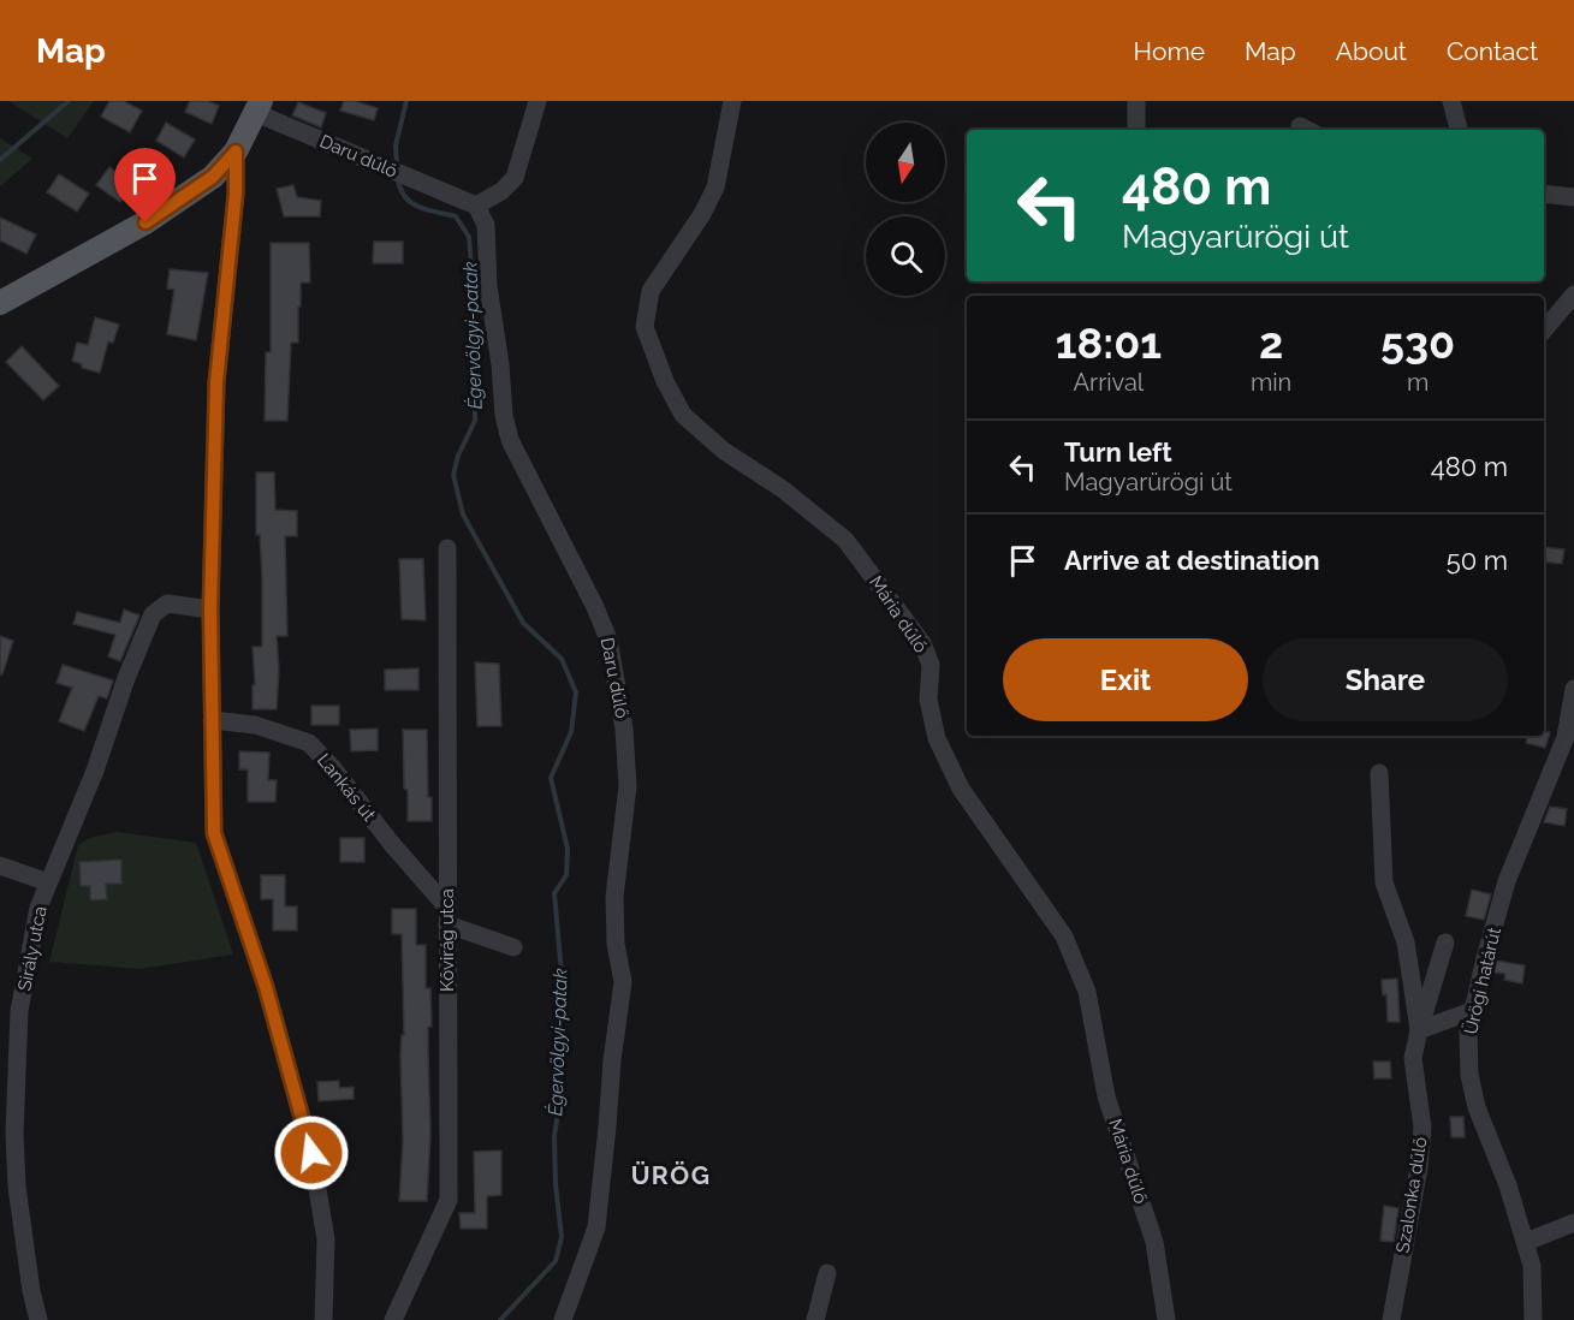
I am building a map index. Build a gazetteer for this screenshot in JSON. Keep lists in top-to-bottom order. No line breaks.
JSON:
{"streets":{"street":["Daru dűlő","Mária dűlő","Lankás út","Kővirág utca","Sirály utca","Ürögi határút","Szalonka dűlő"]},"crossings":[["Lankás út","Kővirág utca"]],"districts":["ÜRÖG"],"water":["Égervölgyi-patak"],"north":"bottom","page":{"header":"Map","nav":["Home","Map","About","Contact"],"turn":["480 m","Magyarürögi út"],"eta":["18:01","Arrival","2","min","530","m"],"list":[{"name":"Turn left","note":"Magyarürögi út","value":"480 m"},{"name":"Arrive at destination","value":"50 m"}],"buttons":["Exit","Share"]}}
